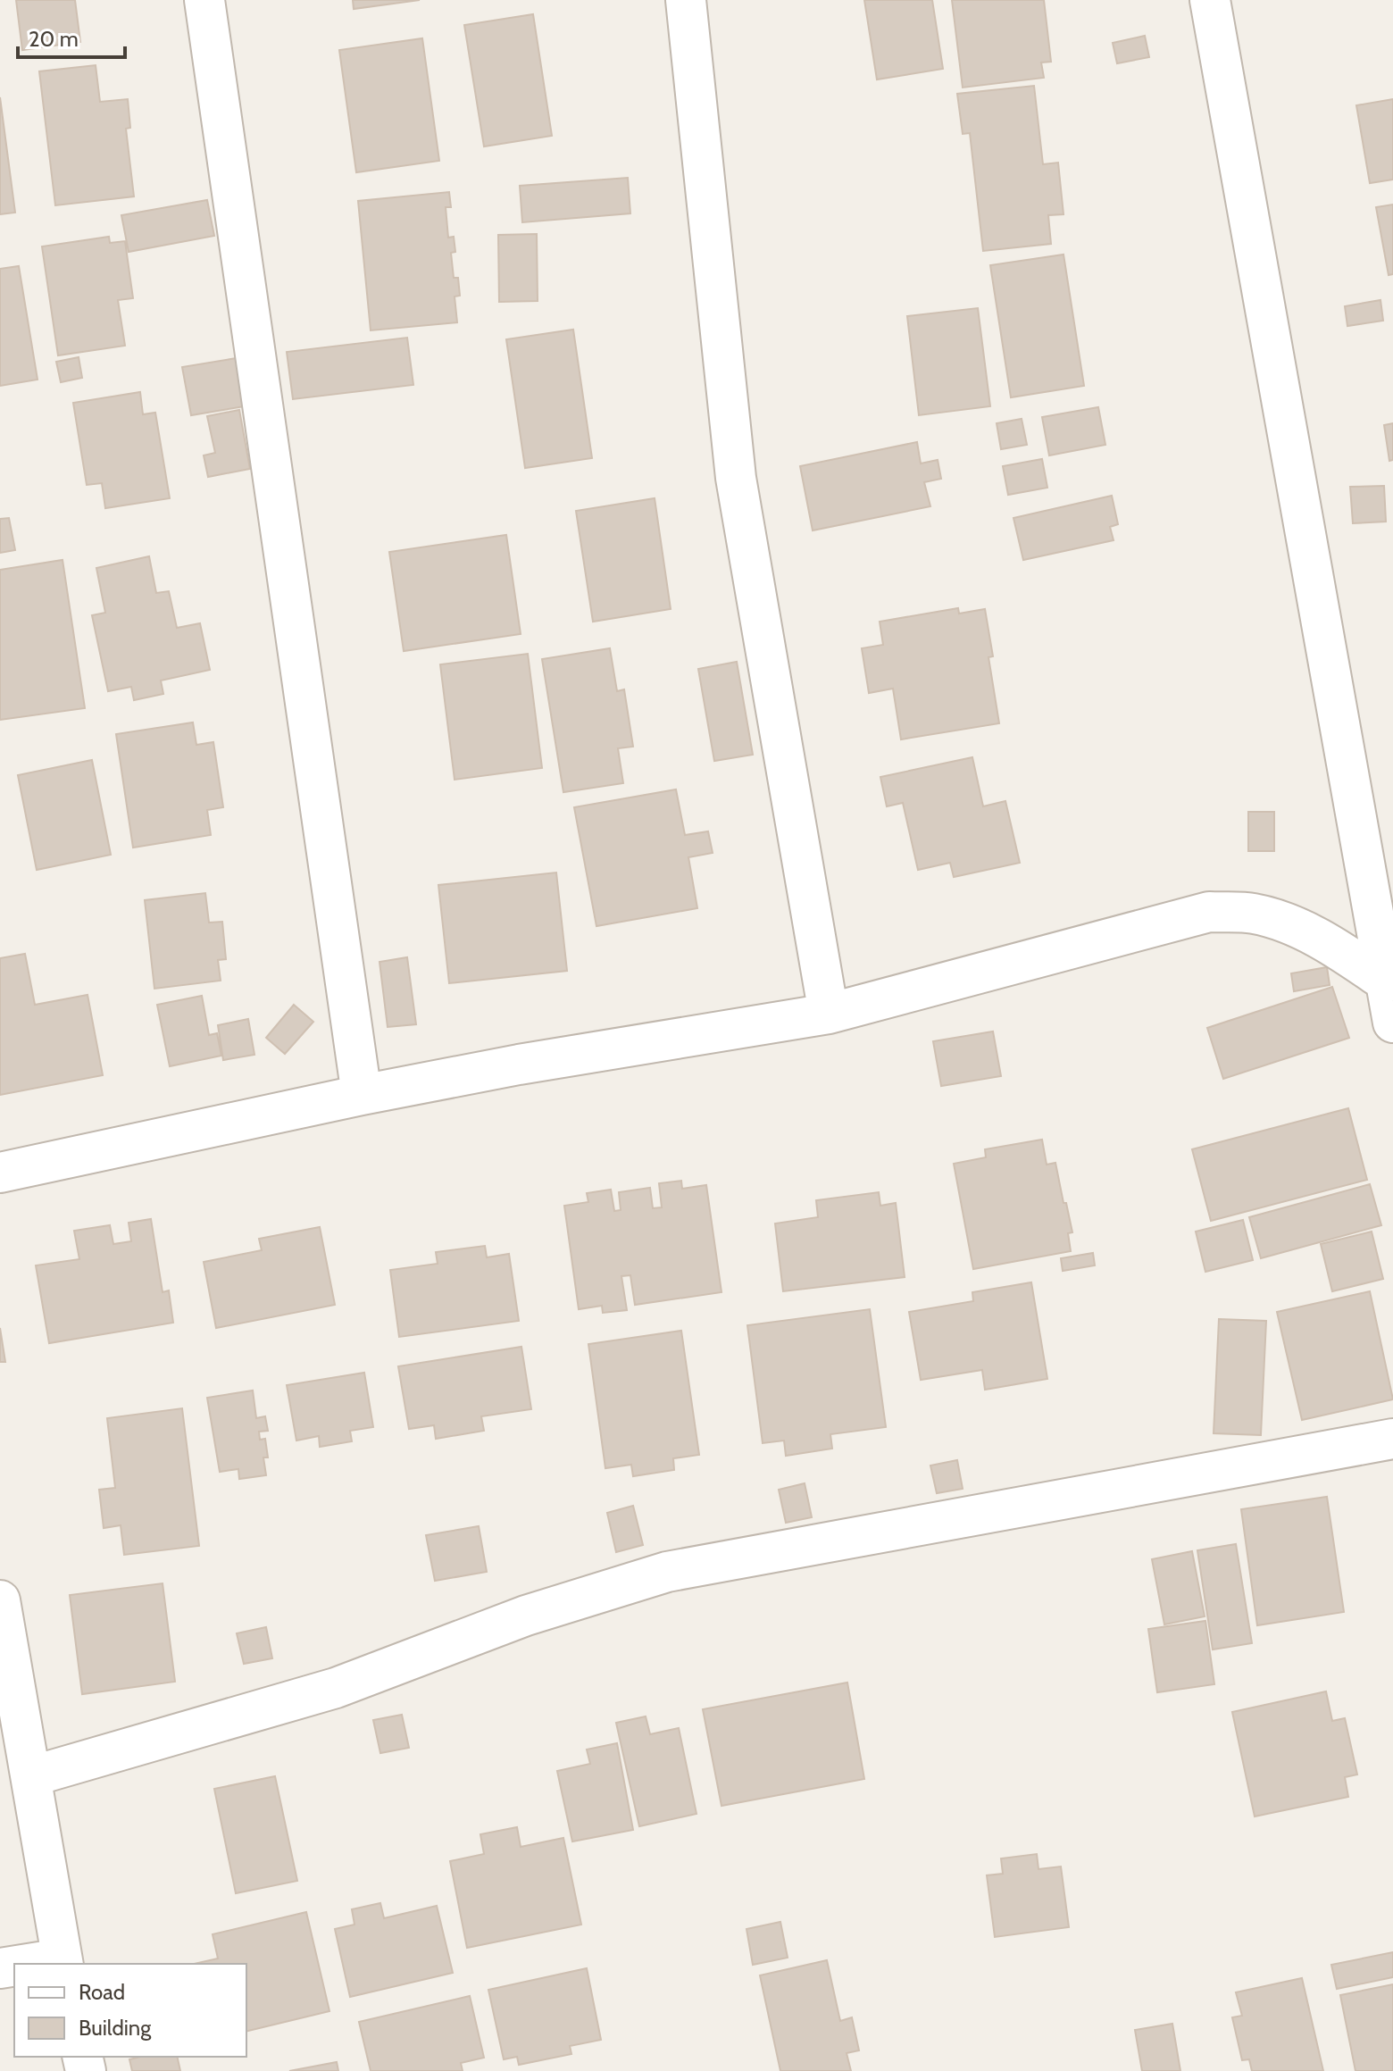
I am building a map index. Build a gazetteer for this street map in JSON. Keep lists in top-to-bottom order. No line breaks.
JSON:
{"legend":["Road","Building"],"scale_bar":"20 m"}
